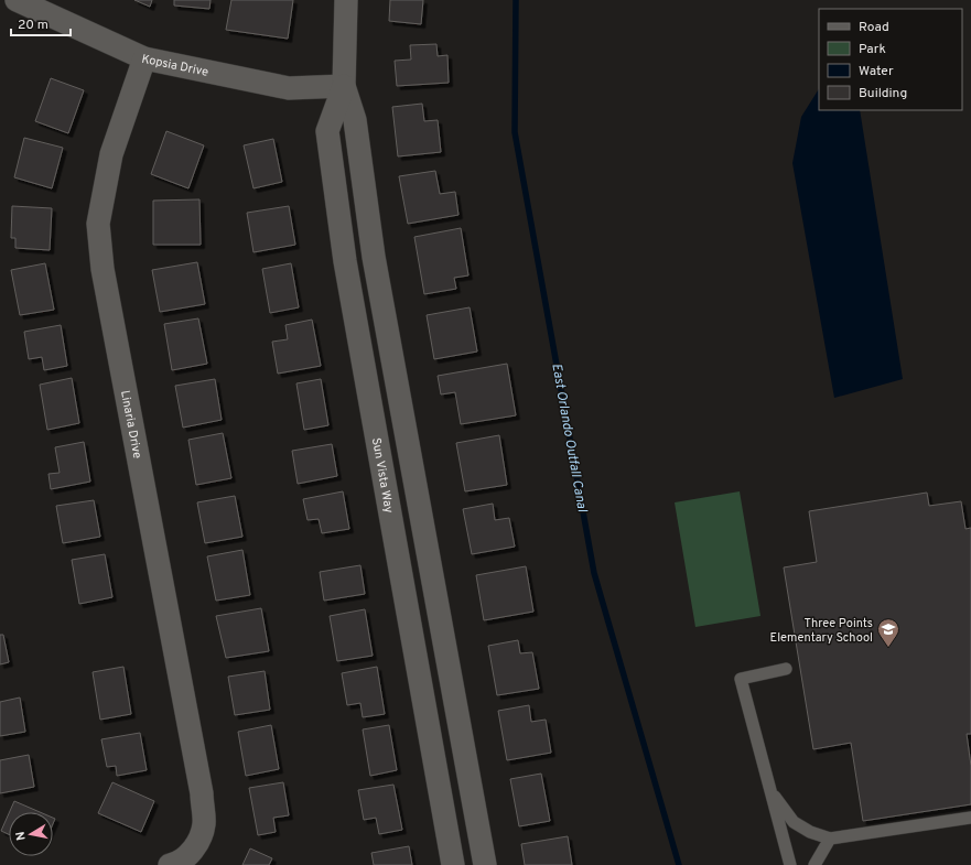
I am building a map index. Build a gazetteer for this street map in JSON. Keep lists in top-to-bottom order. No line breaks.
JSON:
{"streets":{"street":["Kopsia Drive","Linaria Drive","Sun Vista Way"]},"crossings":[["Kopsia Drive","Linaria Drive"],["Kopsia Drive","Sun Vista Way"]],"water":["East Orlando Outfall Canal"],"places":{"school or university":["Three Points Elementary School"]},"legend":["Road","Park","Water","Building"],"scale_bar":"20 m","north":"left"}
